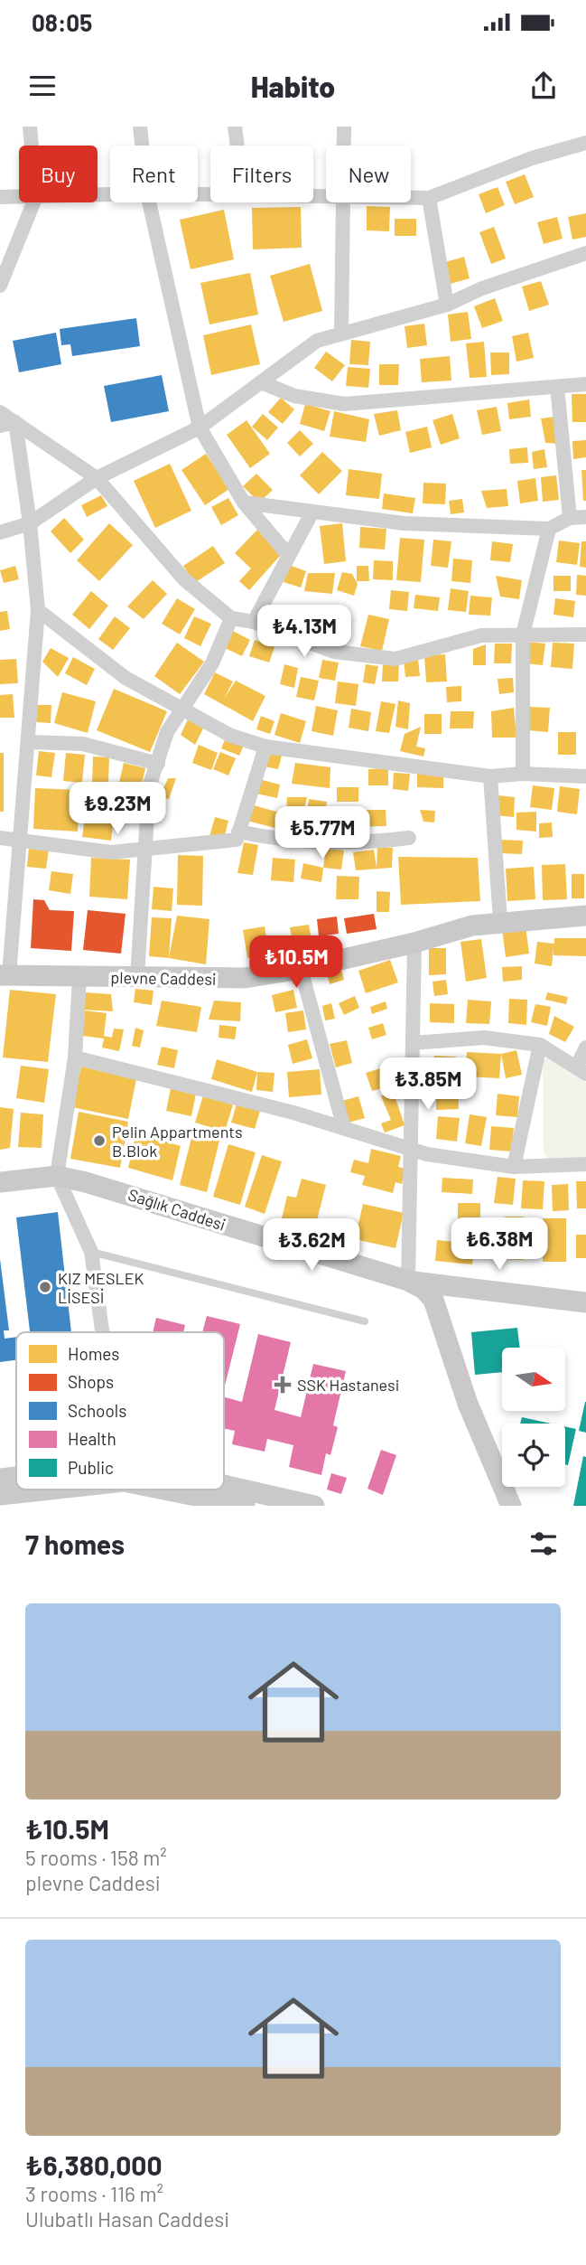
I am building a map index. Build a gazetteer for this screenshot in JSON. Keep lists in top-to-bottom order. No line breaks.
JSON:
{"streets":{"street":["plevne Caddesi","Sağlık Caddesi"]},"places":{"other":["Pelin Appartments B.Blok","KIZ MESLEK LİSESİ"],"health":["SSK Hastanesi"]},"legend":["Homes","Shops","Schools","Health","Public"],"north":"right","page":{"status":"08:05","header":"Habito","chip":["Buy","Rent","Filters","New"],"price":["₺4.13M","₺9.23M","₺5.77M","₺10.5M","₺3.85M","₺6.38M","₺3.62M"],"heading":"7 homes","list":[{"name":"₺10.5M","note":"5 rooms · 158 m² · plevne Caddesi"},{"name":"₺6,380,000","note":"3 rooms · 116 m² · Ulubatlı Hasan Caddesi"}]}}
